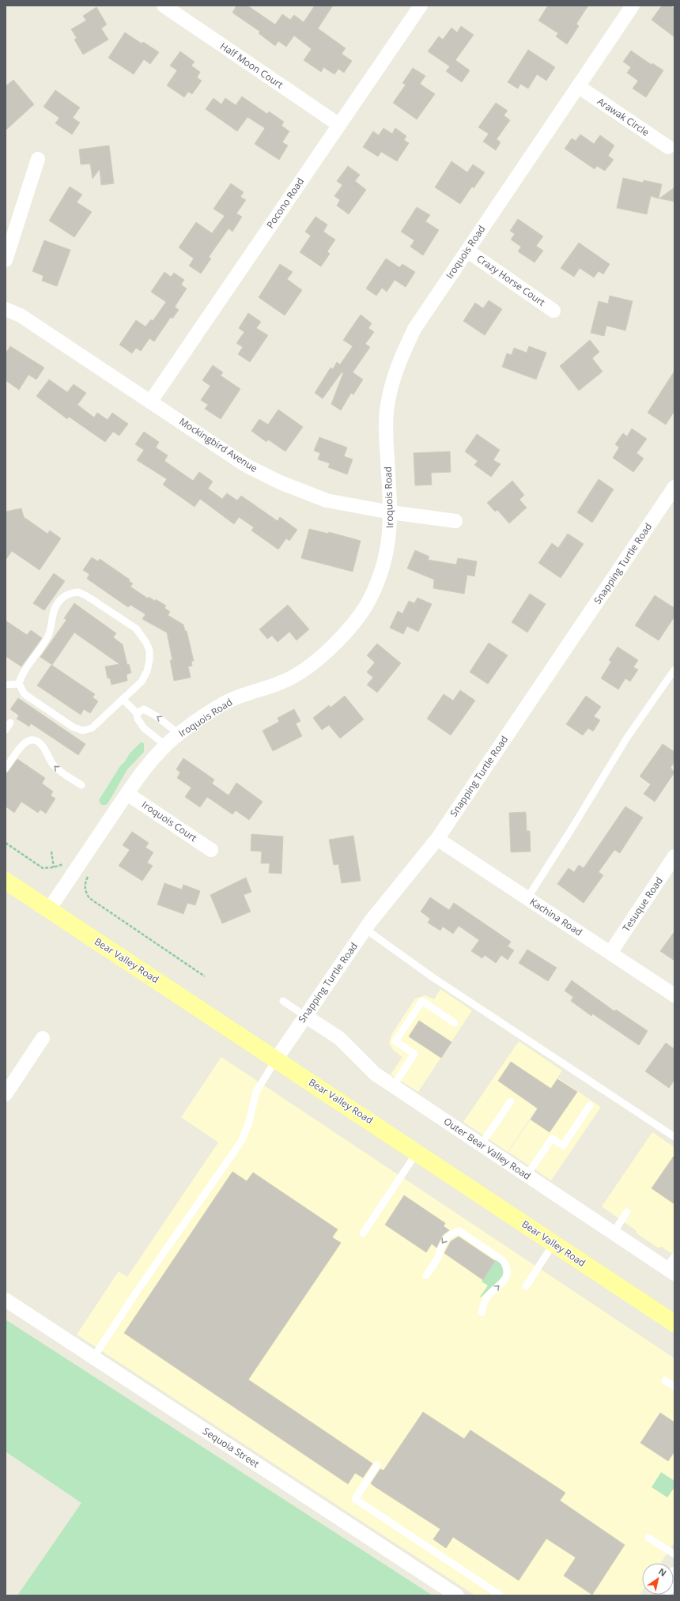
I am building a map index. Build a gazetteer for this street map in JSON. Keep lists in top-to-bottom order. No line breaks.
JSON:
{"streets":{"main road":["Bear Valley Road"],"street":["Half Moon Court","Arawak Circle","Pocono Road","Iroquois Road","Crazy Horse Court","Mockingbird Avenue","Snapping Turtle Road","Iroquois Court","Tesuque Road","Kachina Road","Outer Bear Valley Road","Sequoia Street"]},"crossings":[["Half Moon Court","Pocono Road"],["Arawak Circle","Iroquois Road"],["Pocono Road","Mockingbird Avenue"],["Iroquois Road","Crazy Horse Court"],["Iroquois Road","Mockingbird Avenue"],["Iroquois Road","Iroquois Court"],["Iroquois Road","Bear Valley Road"],["Snapping Turtle Road","Kachina Road"],["Snapping Turtle Road","Bear Valley Road"],["Snapping Turtle Road","Outer Bear Valley Road"],["Tesuque Road","Kachina Road"]],"north":"top right"}
